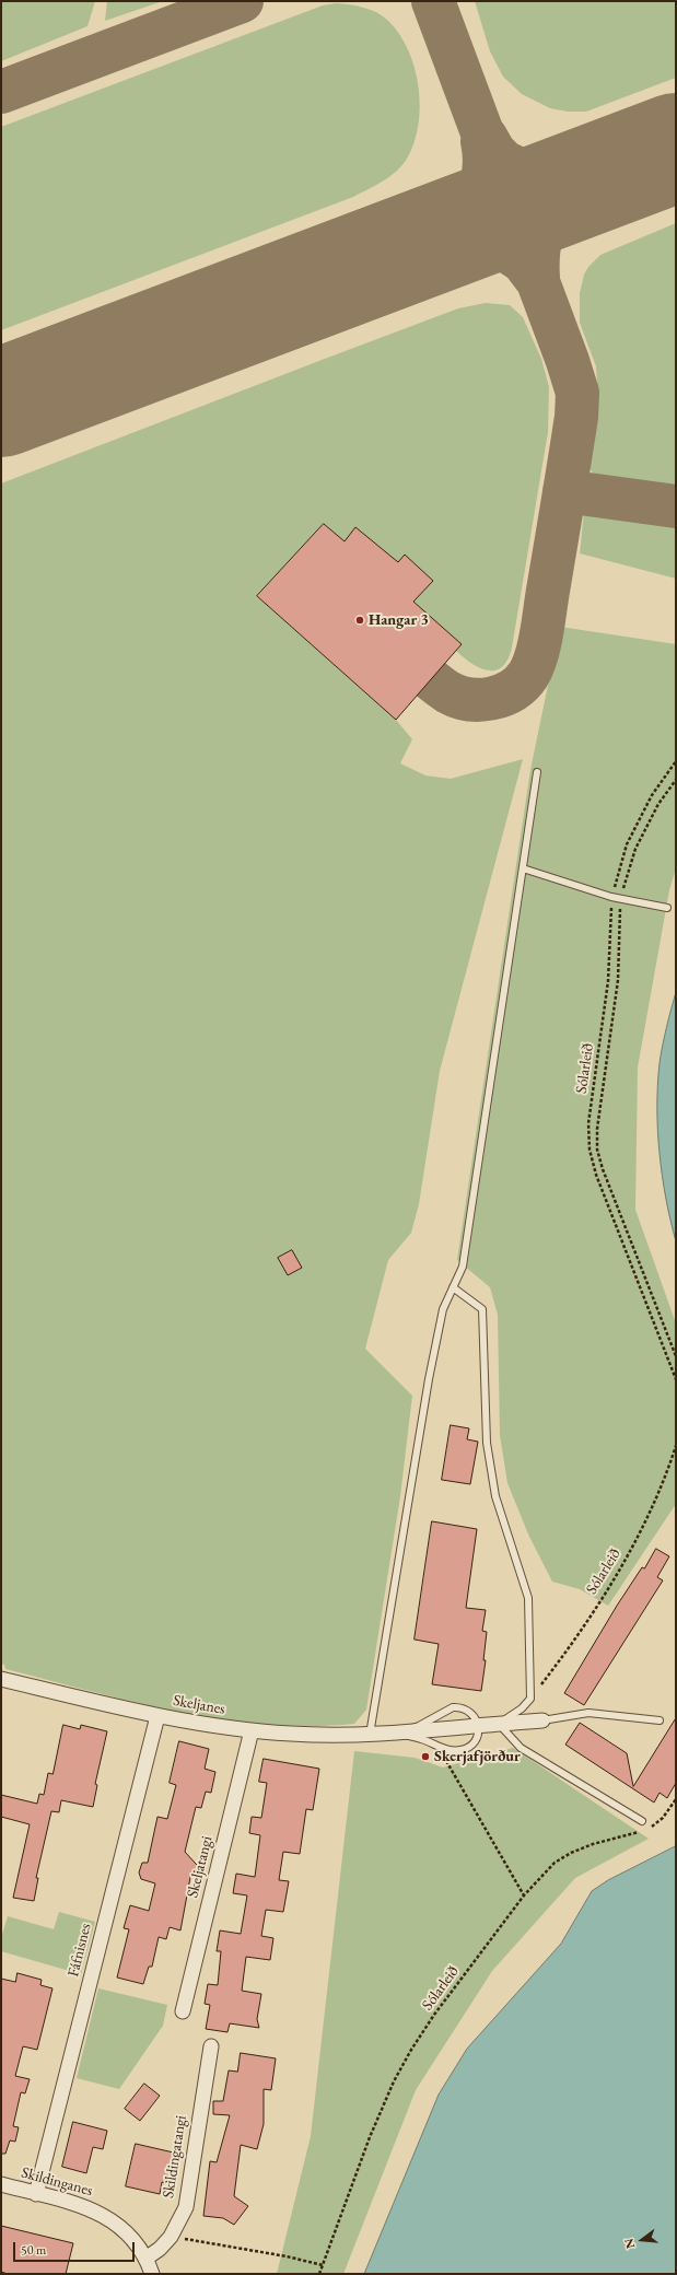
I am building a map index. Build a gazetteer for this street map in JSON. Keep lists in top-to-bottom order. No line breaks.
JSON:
{"streets":{"street":["Skeljanes","Skeljatangi","Fáfnisnes","Skildingatangi","Skildinganes"],"path":["Sólarleið"]},"crossings":[["Skeljanes","Skeljatangi"],["Skeljanes","Fáfnisnes"],["Fáfnisnes","Skildinganes"],["Skildingatangi","Skildinganes"]],"places":["Hangar 3","Skerjafjörður"],"scale_bar":"50 m","north":"left"}
